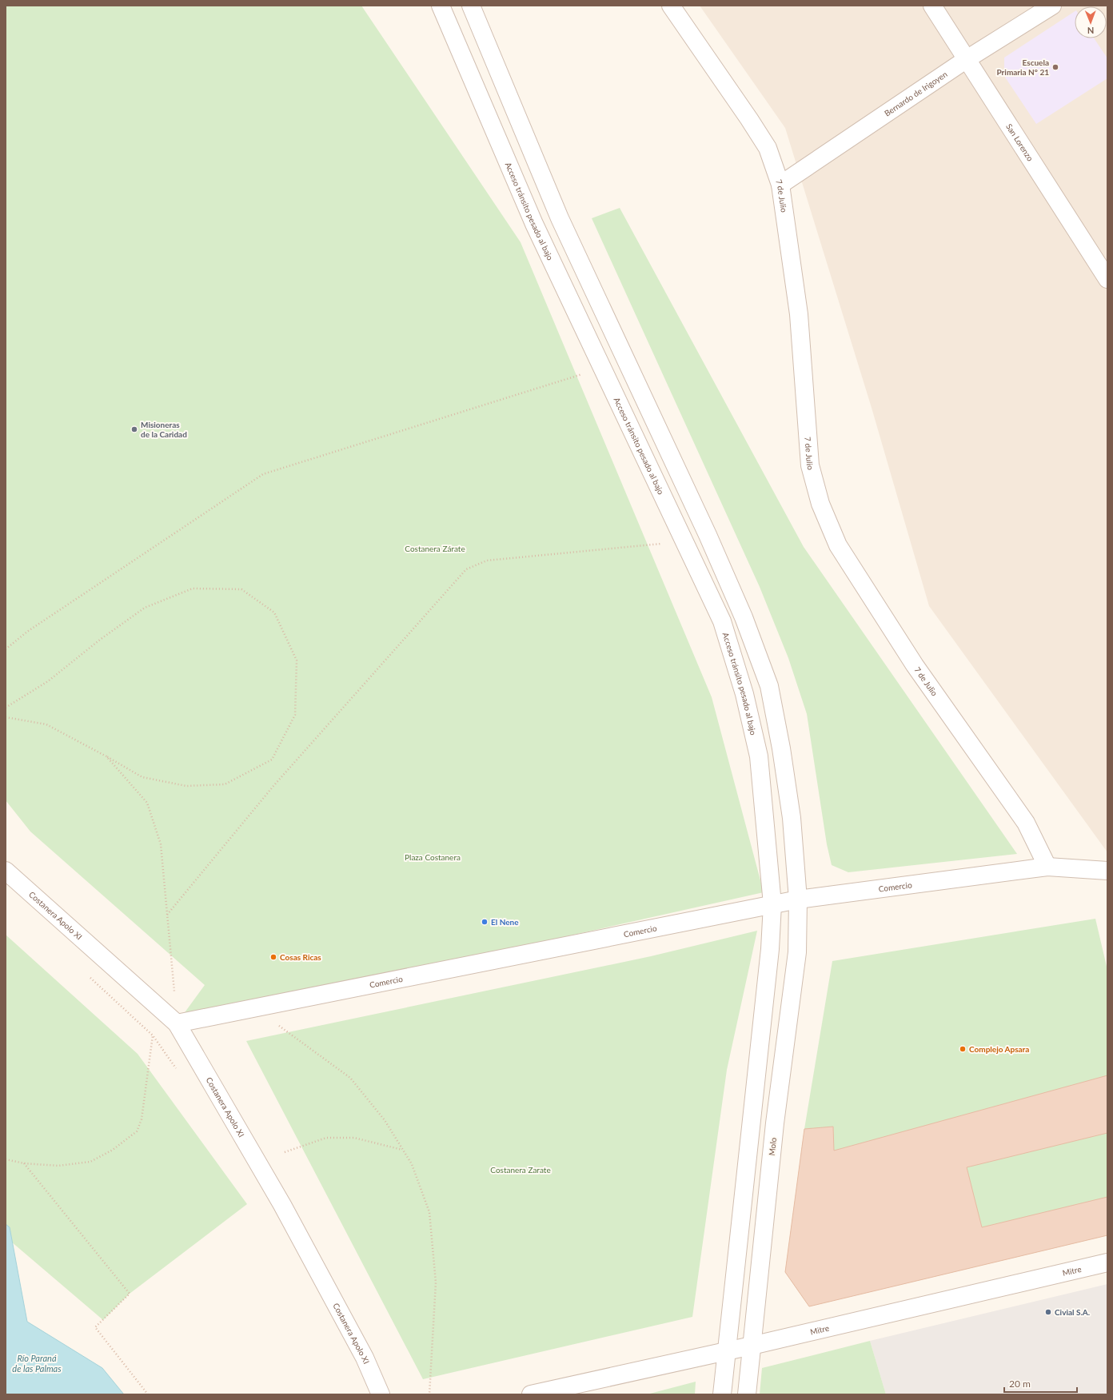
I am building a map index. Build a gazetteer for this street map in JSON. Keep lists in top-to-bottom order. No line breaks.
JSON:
{"streets":{"street":["Bernardo de Irigoyen","San Lorenzo","7 de Julio","Acceso tránsito pesado al bajo","Comercio","Costanera Apolo XI","Molo","Mitre"]},"crossings":[["Bernardo de Irigoyen","San Lorenzo"],["Bernardo de Irigoyen","7 de Julio"],["7 de Julio","Comercio"],["Acceso tránsito pesado al bajo","Comercio"],["Comercio","Costanera Apolo XI"],["Comercio","Molo"],["Molo","Mitre"]],"water":["Río Paraná de las Palmas"],"parks":["Costanera Zárate","Plaza Costanera","Costanera Zarate"],"places":["Escuela Primaria N° 21","Misioneras de la Caridad","El Nene","Cosas Ricas","Complejo Apsara","Civial S.A."],"scale_bar":"20 m","north":"bottom"}
